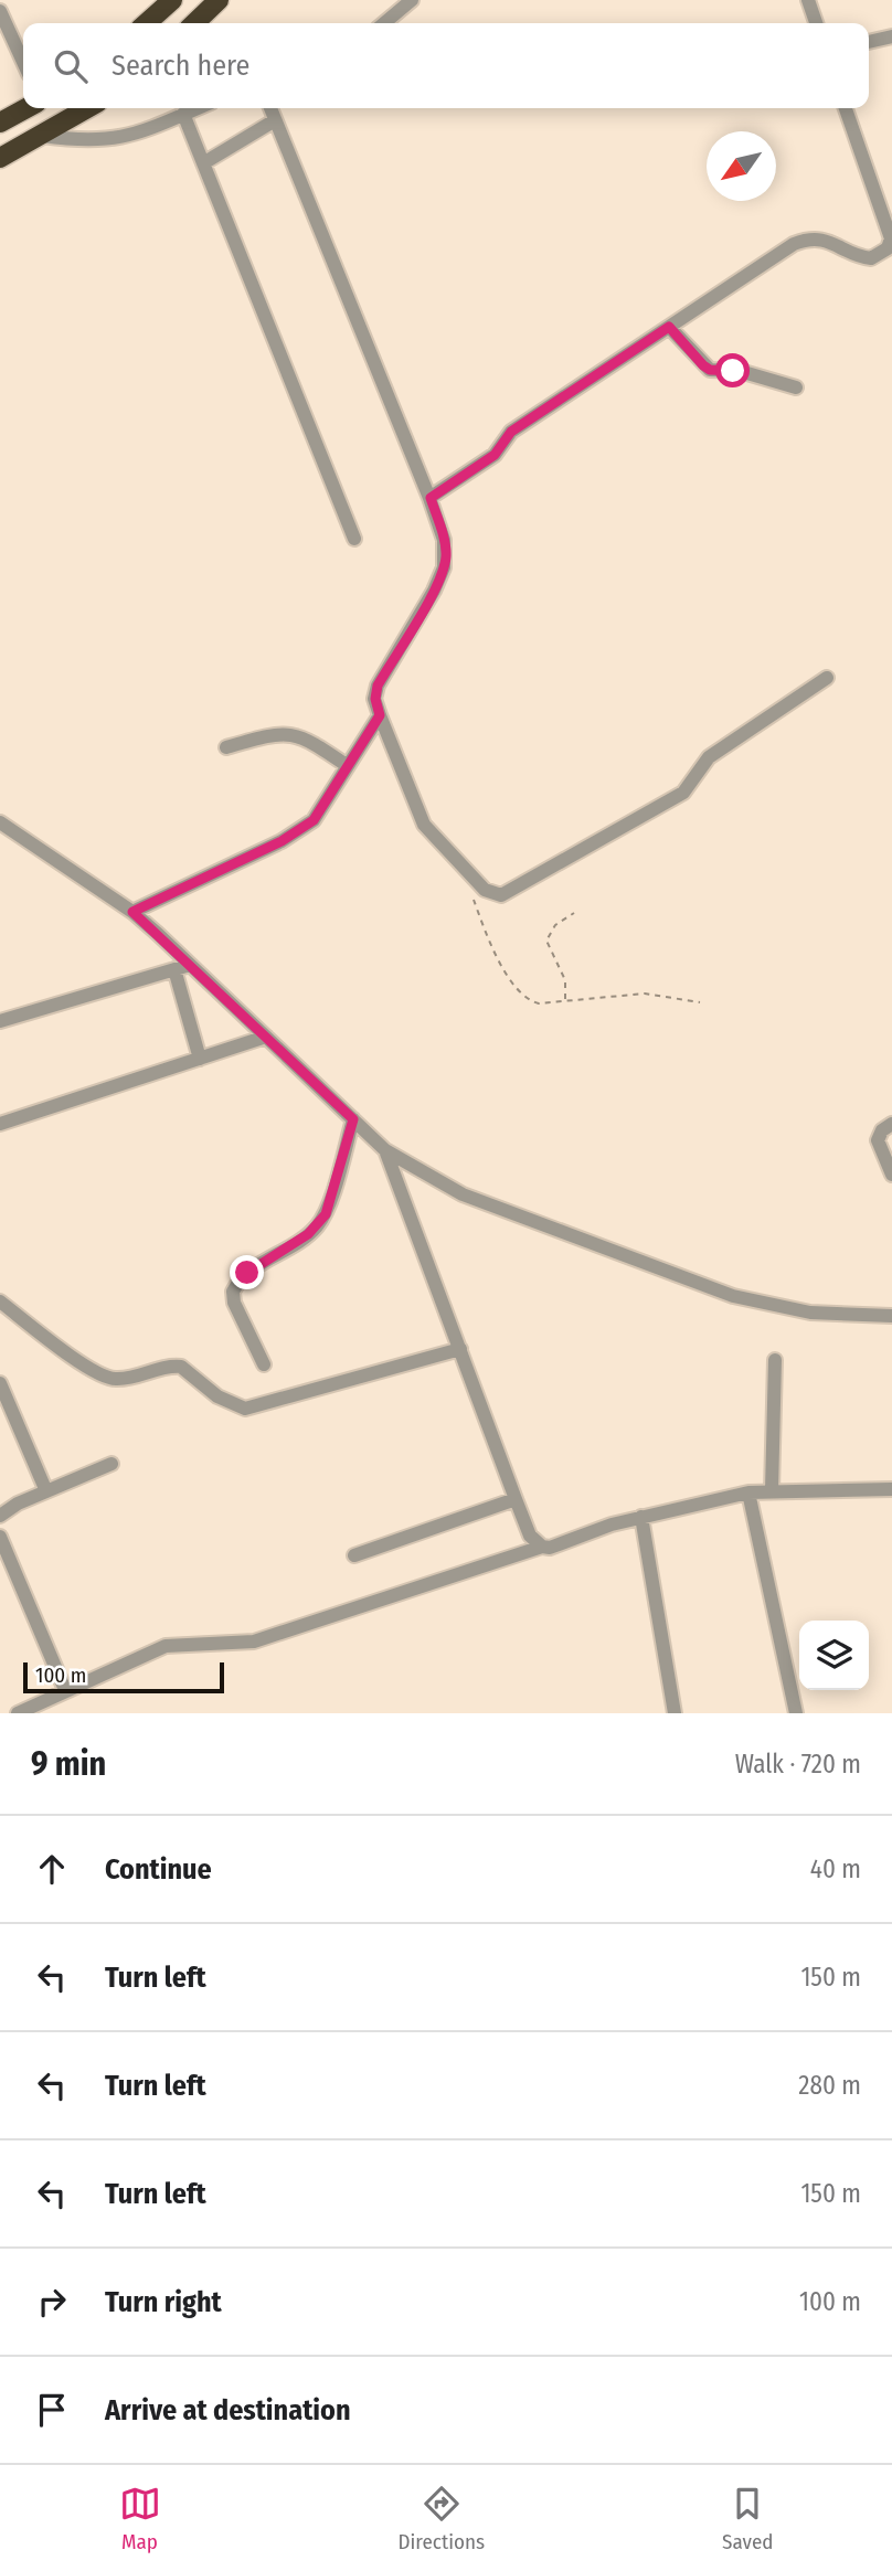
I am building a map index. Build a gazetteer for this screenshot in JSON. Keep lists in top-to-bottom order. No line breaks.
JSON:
{"scale_bar":"100 m","north":"bottom left","page":{"search":"Search here","scale":"100 m","heading":["9 min","Walk · 720 m"],"list":[["Continue","40 m"],["Turn left","150 m"],["Turn left","280 m"],["Turn left","150 m"],["Turn right","100 m"],"Arrive at destination"],"nav":["Map","Directions","Saved"]}}
